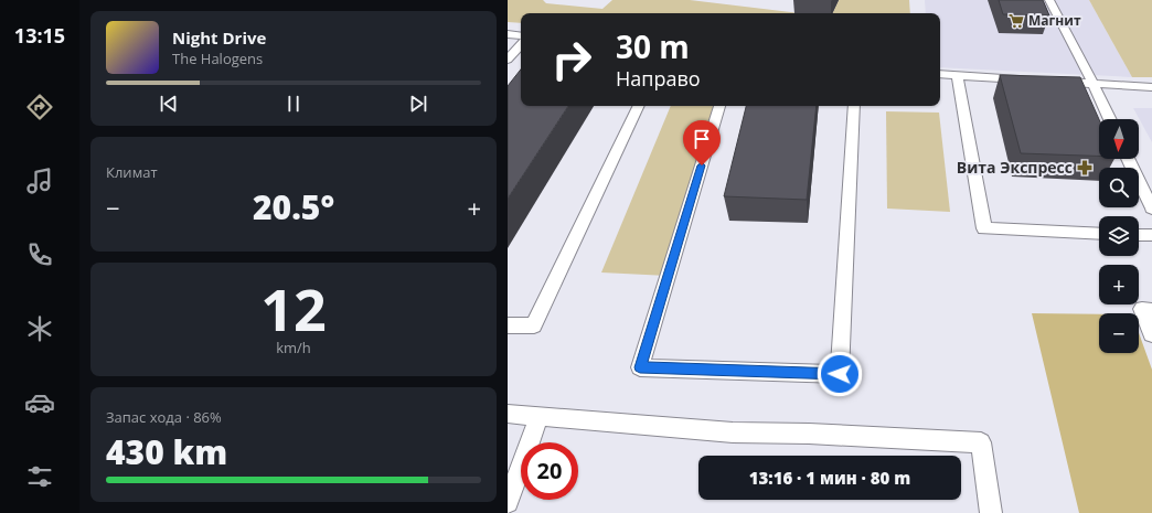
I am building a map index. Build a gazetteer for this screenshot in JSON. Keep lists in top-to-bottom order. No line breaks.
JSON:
{"places":{"supermarket":["Магнит"],"pharmacy":["Вита Экспресс"]},"north":"bottom","page":{"tabs":"13:15","turn":["30 m","Направо"],"song":["Night Drive","The Halogens"],"map_buttons":["+","−"],"tile":["Климат",["12","km/h"],["Запас хода · 86%","430 km"]],"heat":["−","20.5°","+"],"limit":"20","trip":"13:16 · 1 мин · 80 m"}}
